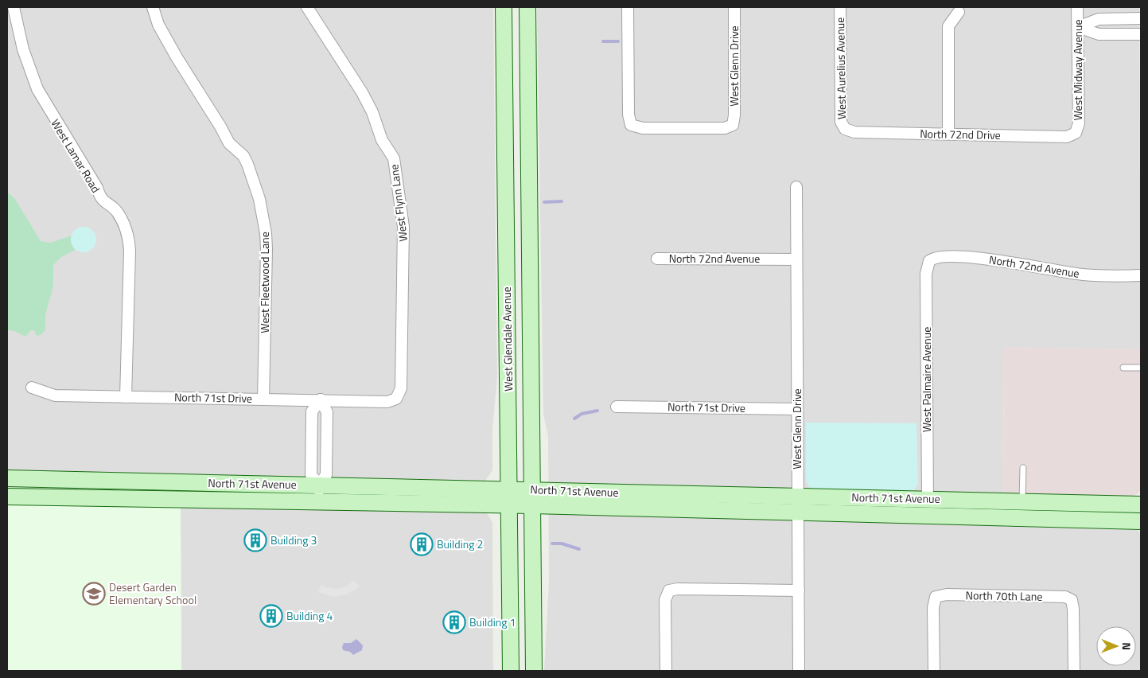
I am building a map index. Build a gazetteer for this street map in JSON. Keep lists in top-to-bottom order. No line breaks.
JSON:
{"streets":{"street":["West Glenn Drive","West Aurelius Avenue","West Midway Avenue","North 72nd Drive","West Lamar Road","West Flynn Lane","North 72nd Avenue","West Fleetwood Lane","West Glendale Avenue","West Palmaire Avenue","North 71st Drive","North 71st Avenue","North 70th Lane"]},"crossings":[["West Glenn Drive","North 72nd Avenue"],["West Glenn Drive","North 71st Drive"],["West Glenn Drive","North 71st Avenue"],["West Aurelius Avenue","North 72nd Drive"],["West Midway Avenue","North 72nd Drive"],["West Lamar Road","North 71st Drive"],["West Flynn Lane","North 71st Drive"],["North 72nd Avenue","West Palmaire Avenue"],["West Fleetwood Lane","North 71st Drive"],["West Glendale Avenue","North 71st Avenue"],["West Palmaire Avenue","North 71st Avenue"]],"places":{"building":["Building 3","Building 2","Building 4","Building 1"],"school or university":["Desert Garden Elementary School"]},"north":"right"}
